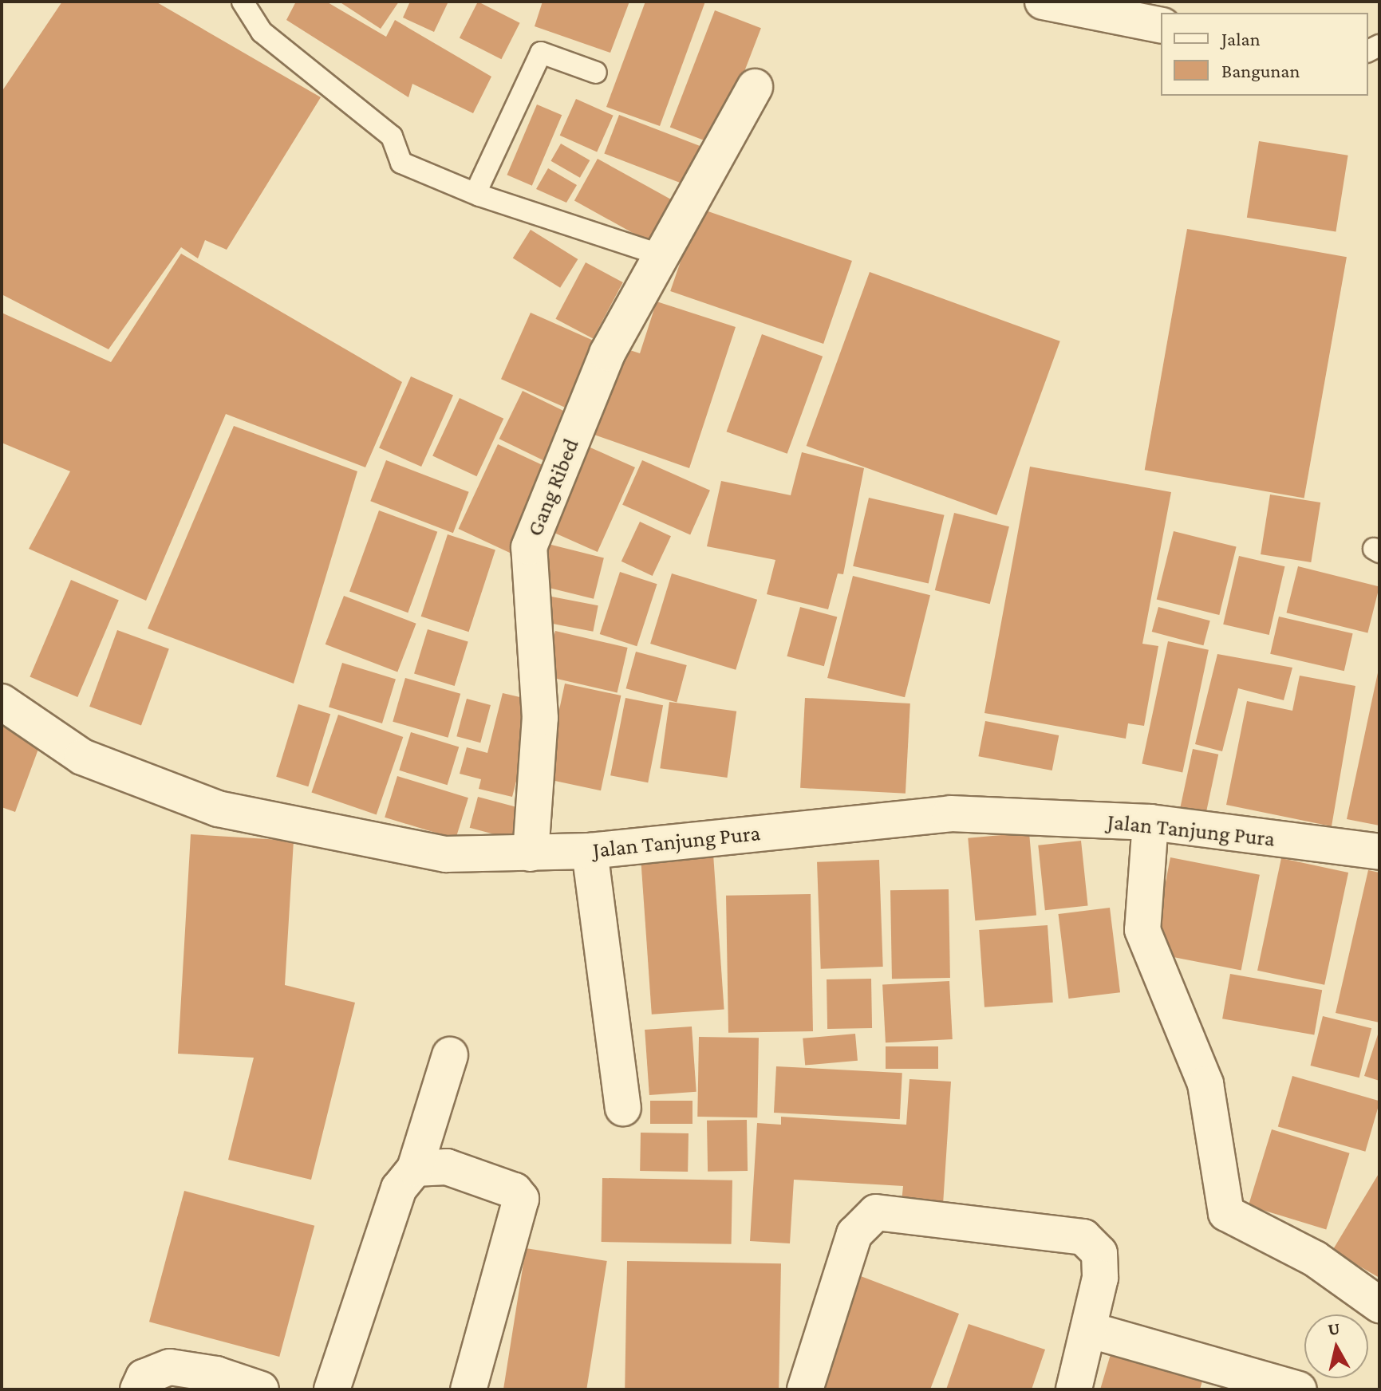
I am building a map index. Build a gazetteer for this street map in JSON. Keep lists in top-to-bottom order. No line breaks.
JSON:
{"streets":{"street":["Gang Ribed","Jalan Tanjung Pura"]},"crossings":[["Gang Ribed","Jalan Tanjung Pura"]],"legend":["Jalan","Bangunan"],"north":"top"}
